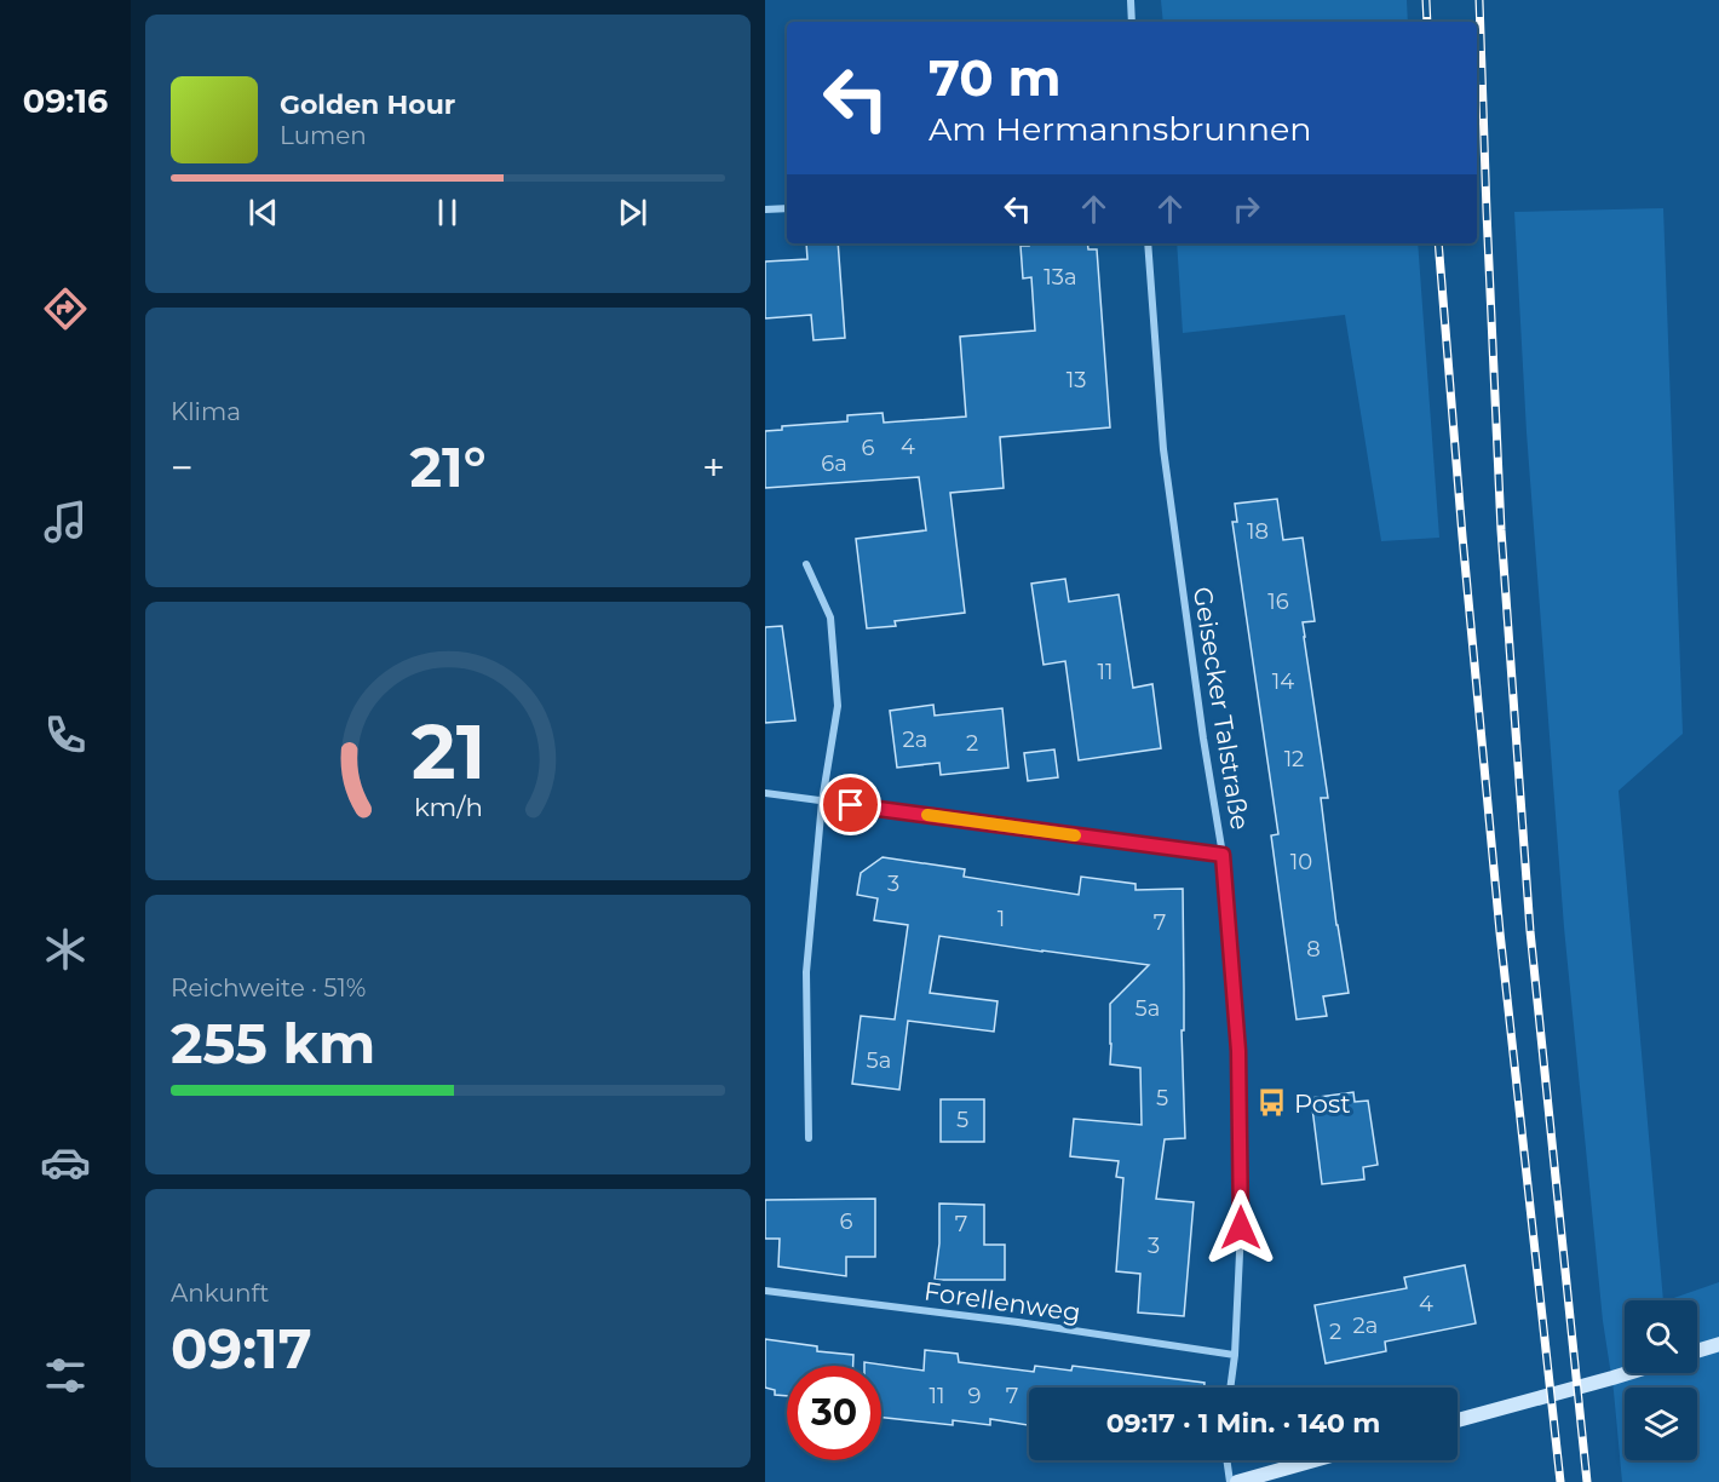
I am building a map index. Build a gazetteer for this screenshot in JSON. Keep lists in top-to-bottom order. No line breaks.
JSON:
{"streets":{"street":["Geisecker Talstraße","Forellenweg"]},"crossings":[["Geisecker Talstraße","Forellenweg"]],"places":{"bus stop":["Post"]},"house_numbers":["13a","13","4","6","6a","18","16","11","14","2a","2","12","10","3","1","7","8","5a","5a","5","5","6","7","3","4","2a","2","11","9","7"],"page":{"tabs":"09:16","turn":["70 m","Am Hermannsbrunnen"],"song":["Golden Hour","Lumen"],"tile":["Klima",["Reichweite · 51%","255 km"],["Ankunft","09:17"]],"heat":["−","21°","+"],"limit":"30","trip":"09:17 · 1 Min. · 140 m","gauge":["21","km/h"]}}
